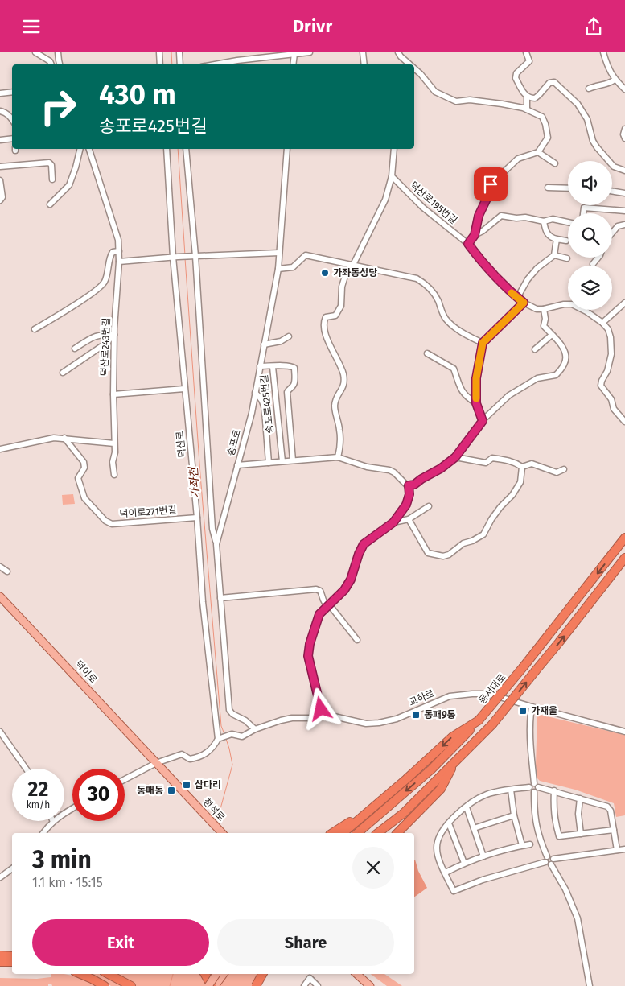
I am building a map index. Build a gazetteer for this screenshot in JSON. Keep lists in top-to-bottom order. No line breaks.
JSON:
{"streets":{"highway":["동서대로"],"main road":["덕이로","청석로"],"street":["덕산로195번길","덕산로243번길","송포로425번길","송포로","덕산로","덕이로271번길","교하로"]},"crossings":[["송포로","교하로"],["덕산로","덕이로271번길"],["덕산로","교하로"],["덕이로","청석로"]],"water":["가좌천"],"places":{"other":["가좌동성당"],"transit":["가재울","동패9통","삽다리","동패동"]},"page":{"header":"Drivr","turn":["430 m","송포로425번길"],"speed":"22 km/h","limit":"30","heading":["3 min","1.1 km · 15:15"],"buttons":["Exit","Share"]}}
